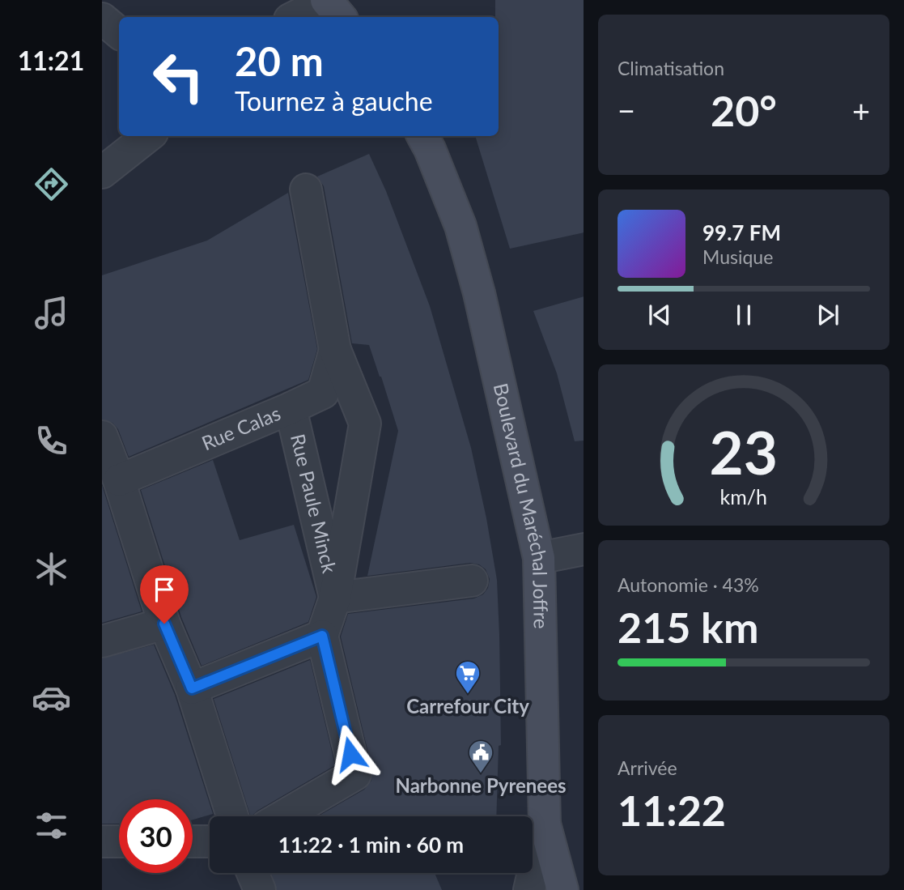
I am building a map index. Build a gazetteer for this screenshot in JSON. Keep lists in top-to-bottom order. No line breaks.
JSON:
{"streets":{"main road":["Boulevard du Maréchal Joffre"],"street":["Rue Calas","Rue Paule Minck"]},"crossings":[["Rue Calas","Rue Paule Minck"]],"places":{"supermarket":["Carrefour City"],"public building":["Narbonne Pyrenees"]},"page":{"tabs":"11:21","tile":["Climatisation",["Autonomie · 43%","215 km"],["Arrivée","11:22"]],"turn":["20 m","Tournez à gauche"],"heat":["−","20°","+"],"song":["99.7 FM","Musique"],"limit":"30","trip":"11:22 · 1 min · 60 m","gauge":["23","km/h"]}}
